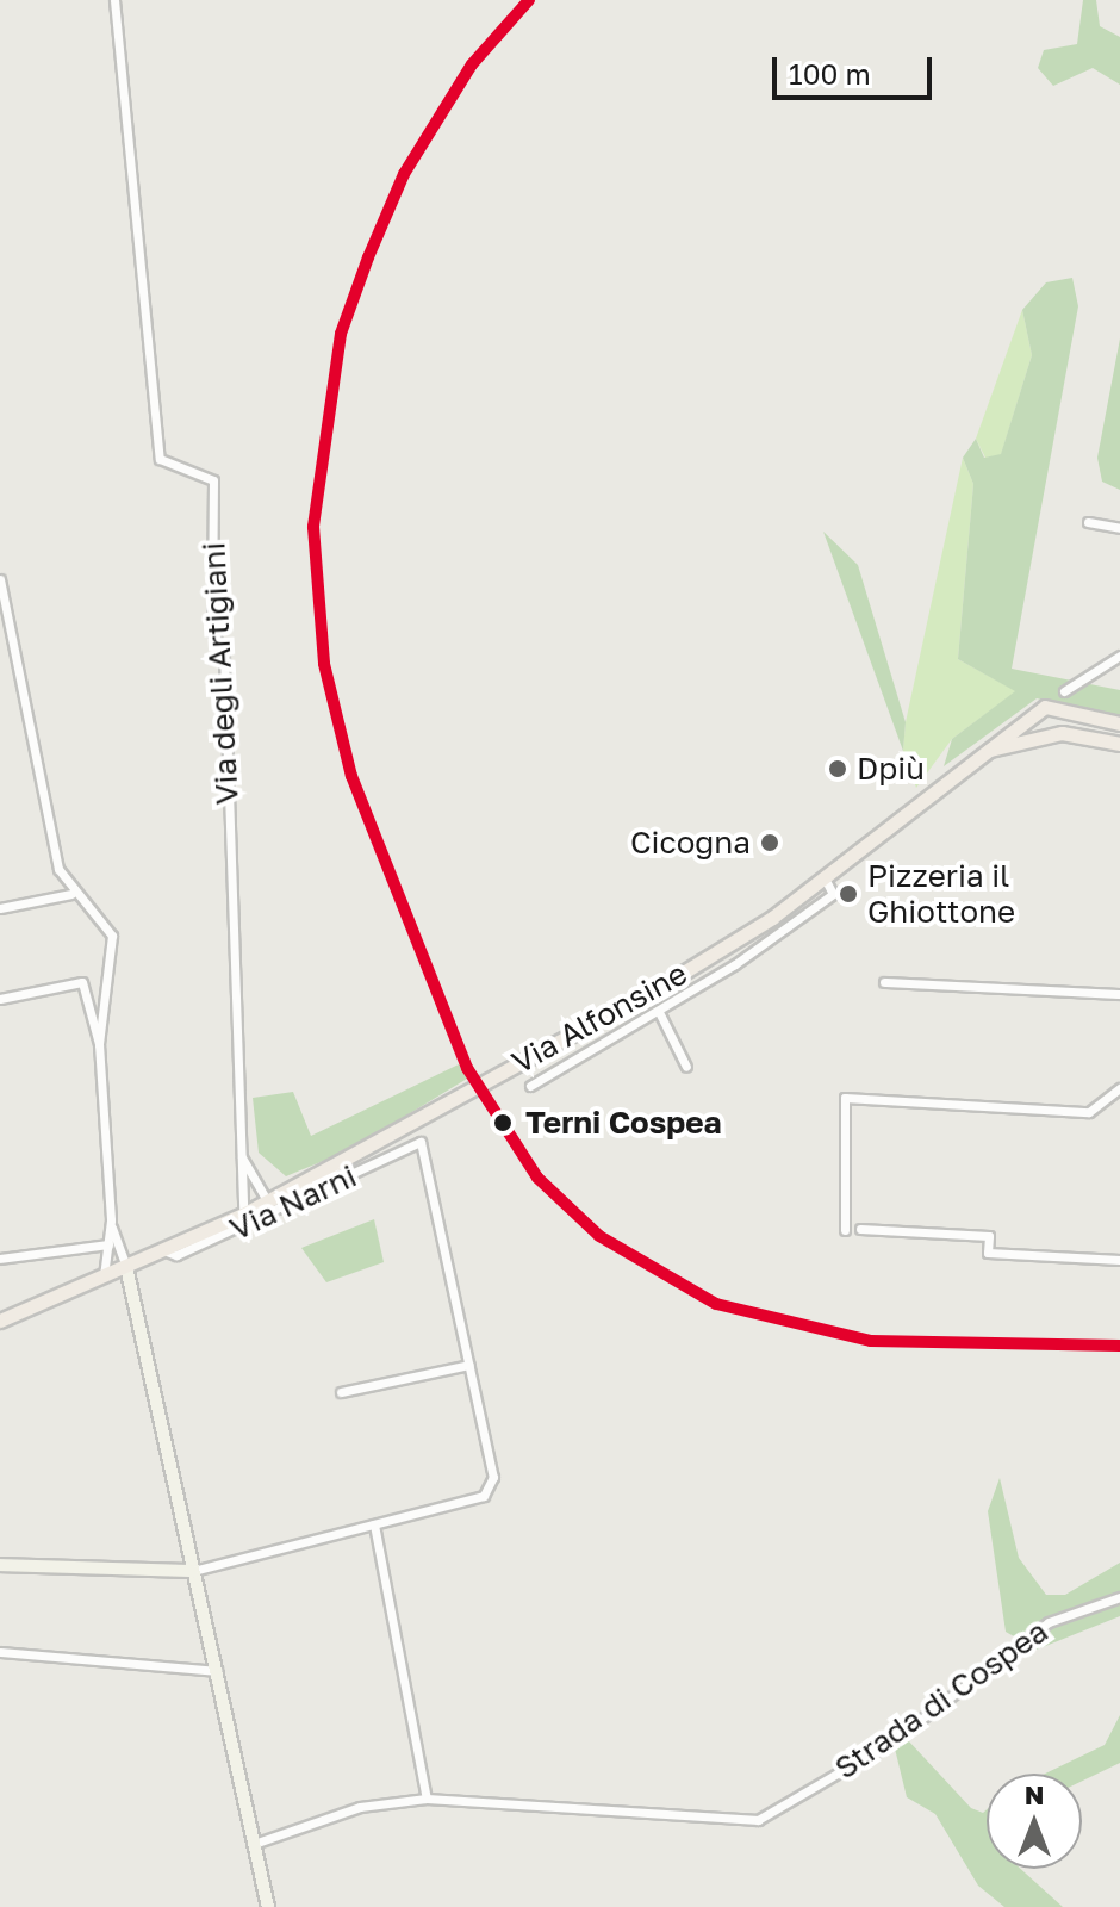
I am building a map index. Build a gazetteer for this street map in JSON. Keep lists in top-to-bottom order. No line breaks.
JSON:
{"streets":{"main road":["Via Alfonsine","Via Narni"],"street":["Via degli Artigiani","Strada di Cospea"]},"crossings":[["Via degli Artigiani","Via Alfonsine"],["Via degli Artigiani","Via Narni"],["Via Alfonsine","Via Narni"]],"places":["Dpiù","Cicogna","Pizzeria il Ghiottone","Terni Cospea"],"scale_bar":"100 m","north":"top"}
